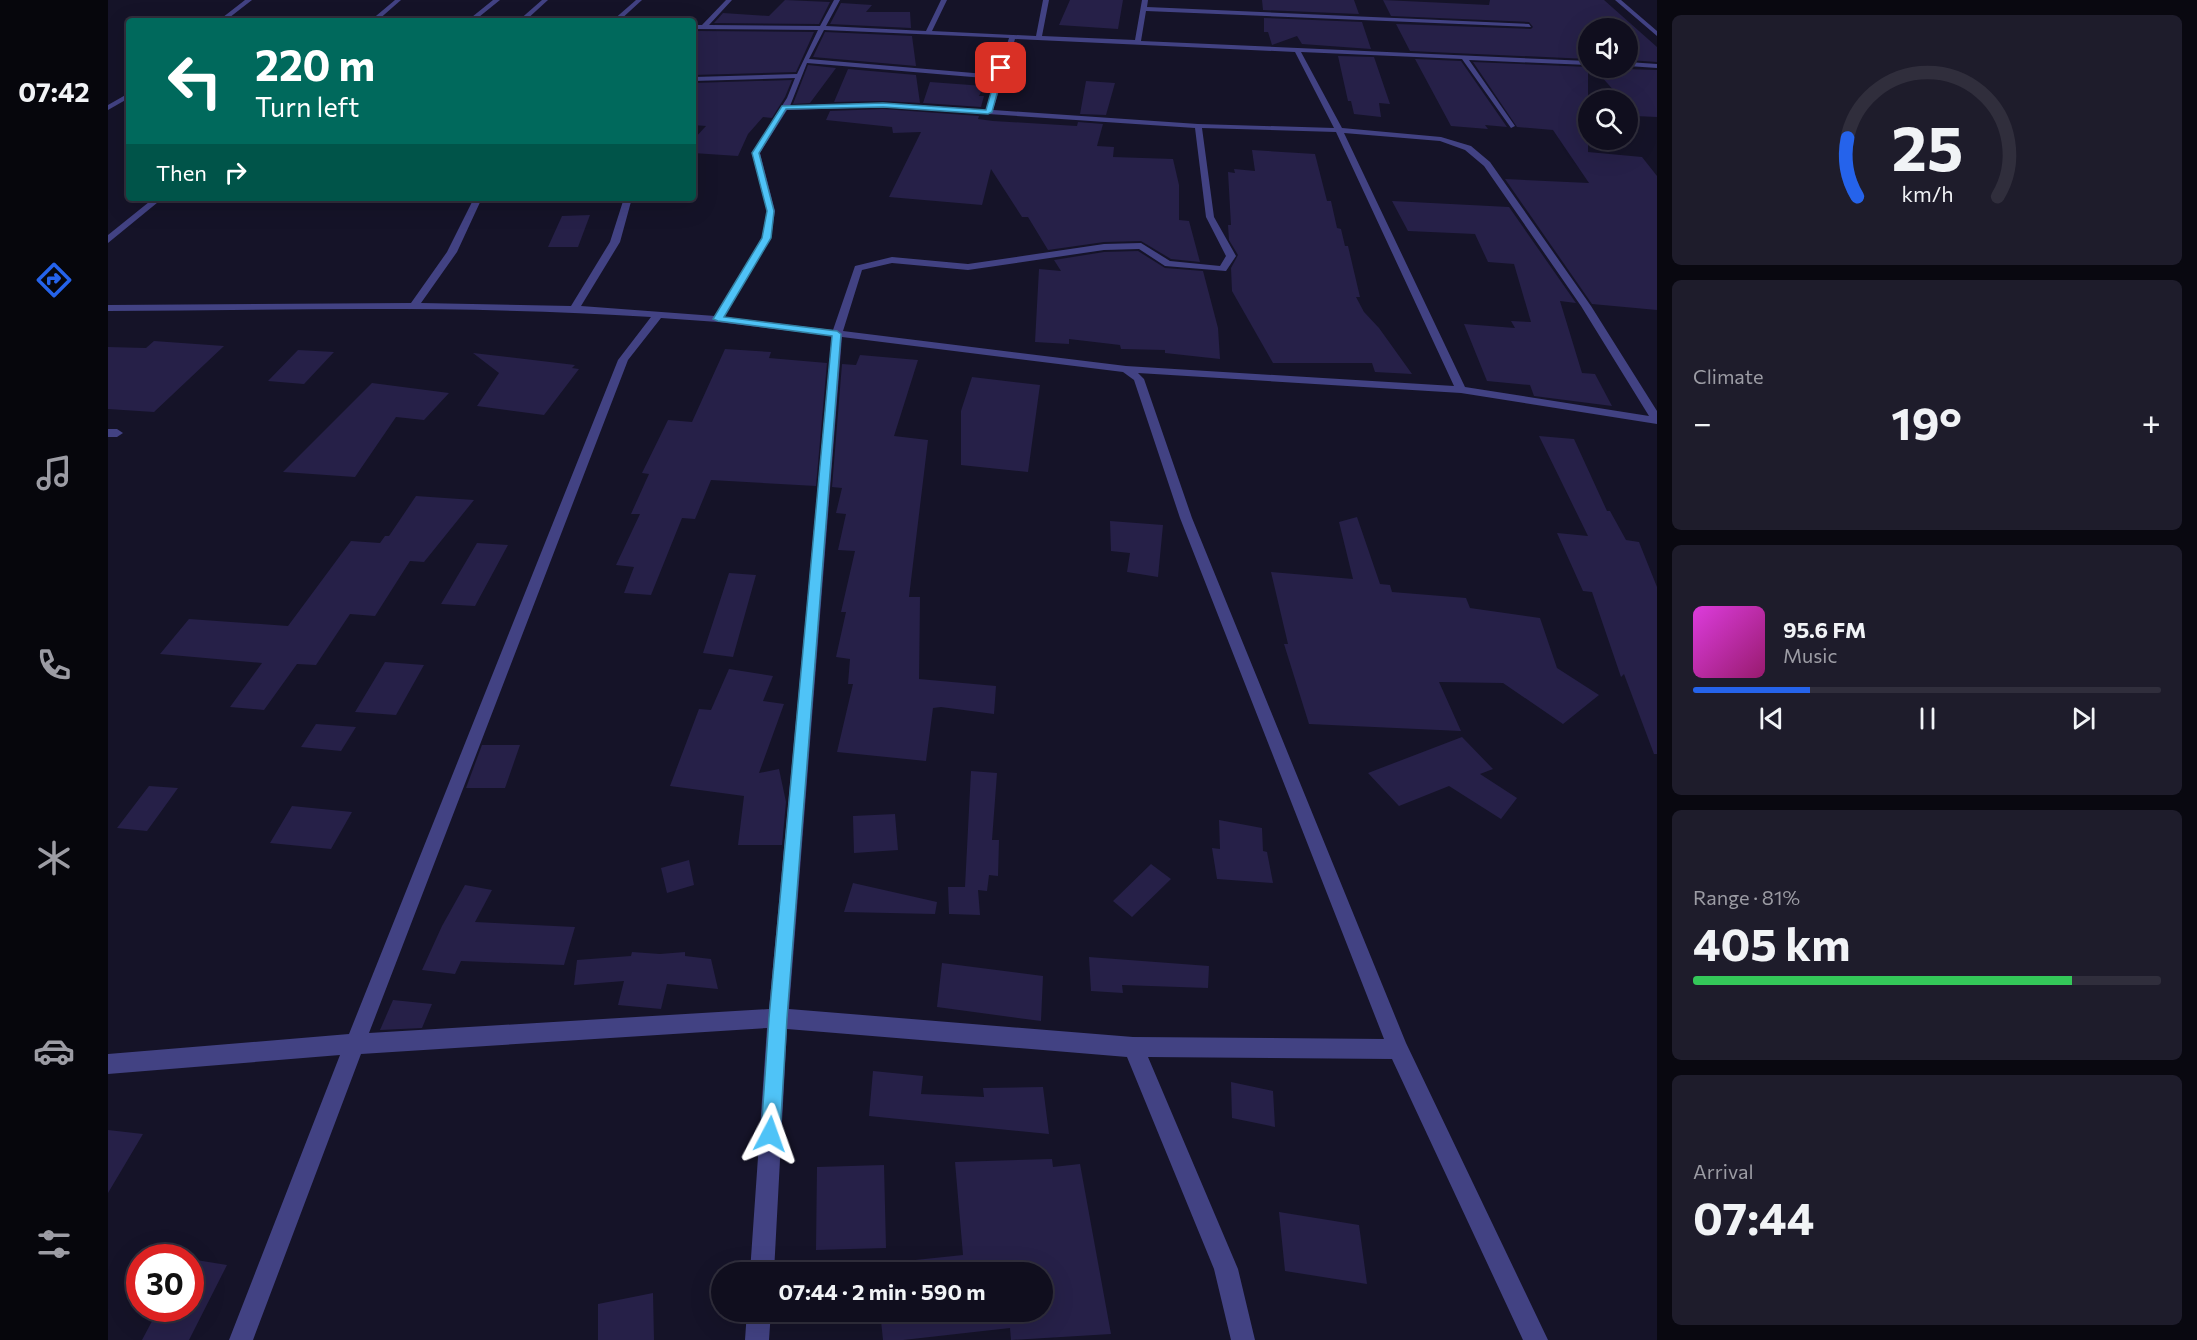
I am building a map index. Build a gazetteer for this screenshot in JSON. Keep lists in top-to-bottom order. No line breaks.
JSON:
{"page":{"tabs":"07:42","turn":["220 m","Turn left"],"then":"Then","tile":["Climate",["Range · 81%","405 km"],["Arrival","07:44"]],"heat":["−","19°","+"],"song":["95.6 FM","Music"],"limit":"30","trip":"07:44 · 2 min · 590 m","gauge":["25","km/h"]}}
